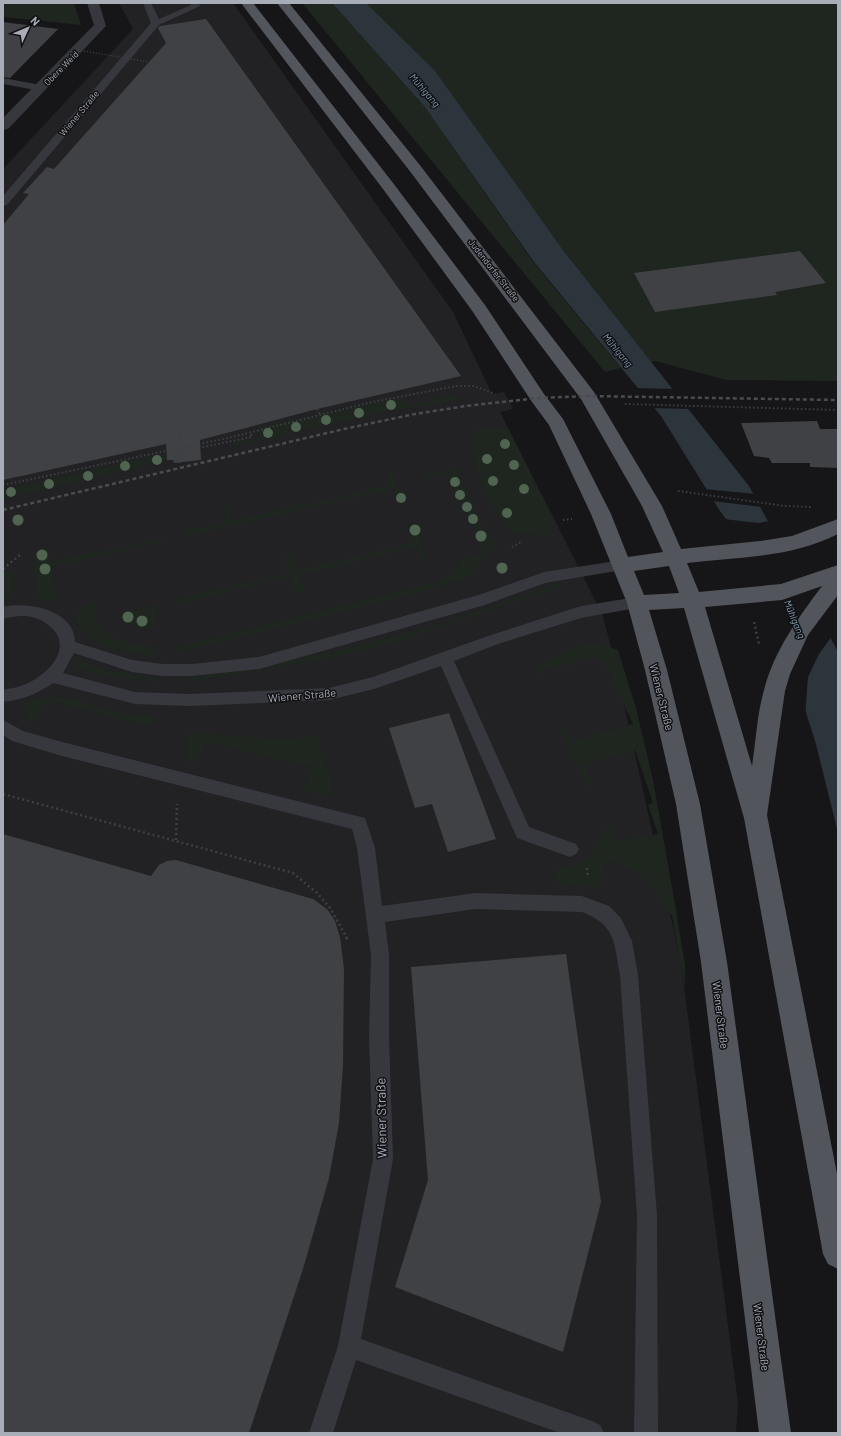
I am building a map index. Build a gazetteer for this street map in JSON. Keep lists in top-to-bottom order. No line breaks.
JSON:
{"streets":{"main road":["Wiener Straße","Judendorfer Straße"],"street":["Obere Weid"]},"water":["Mühlgang"],"north":"top right"}
